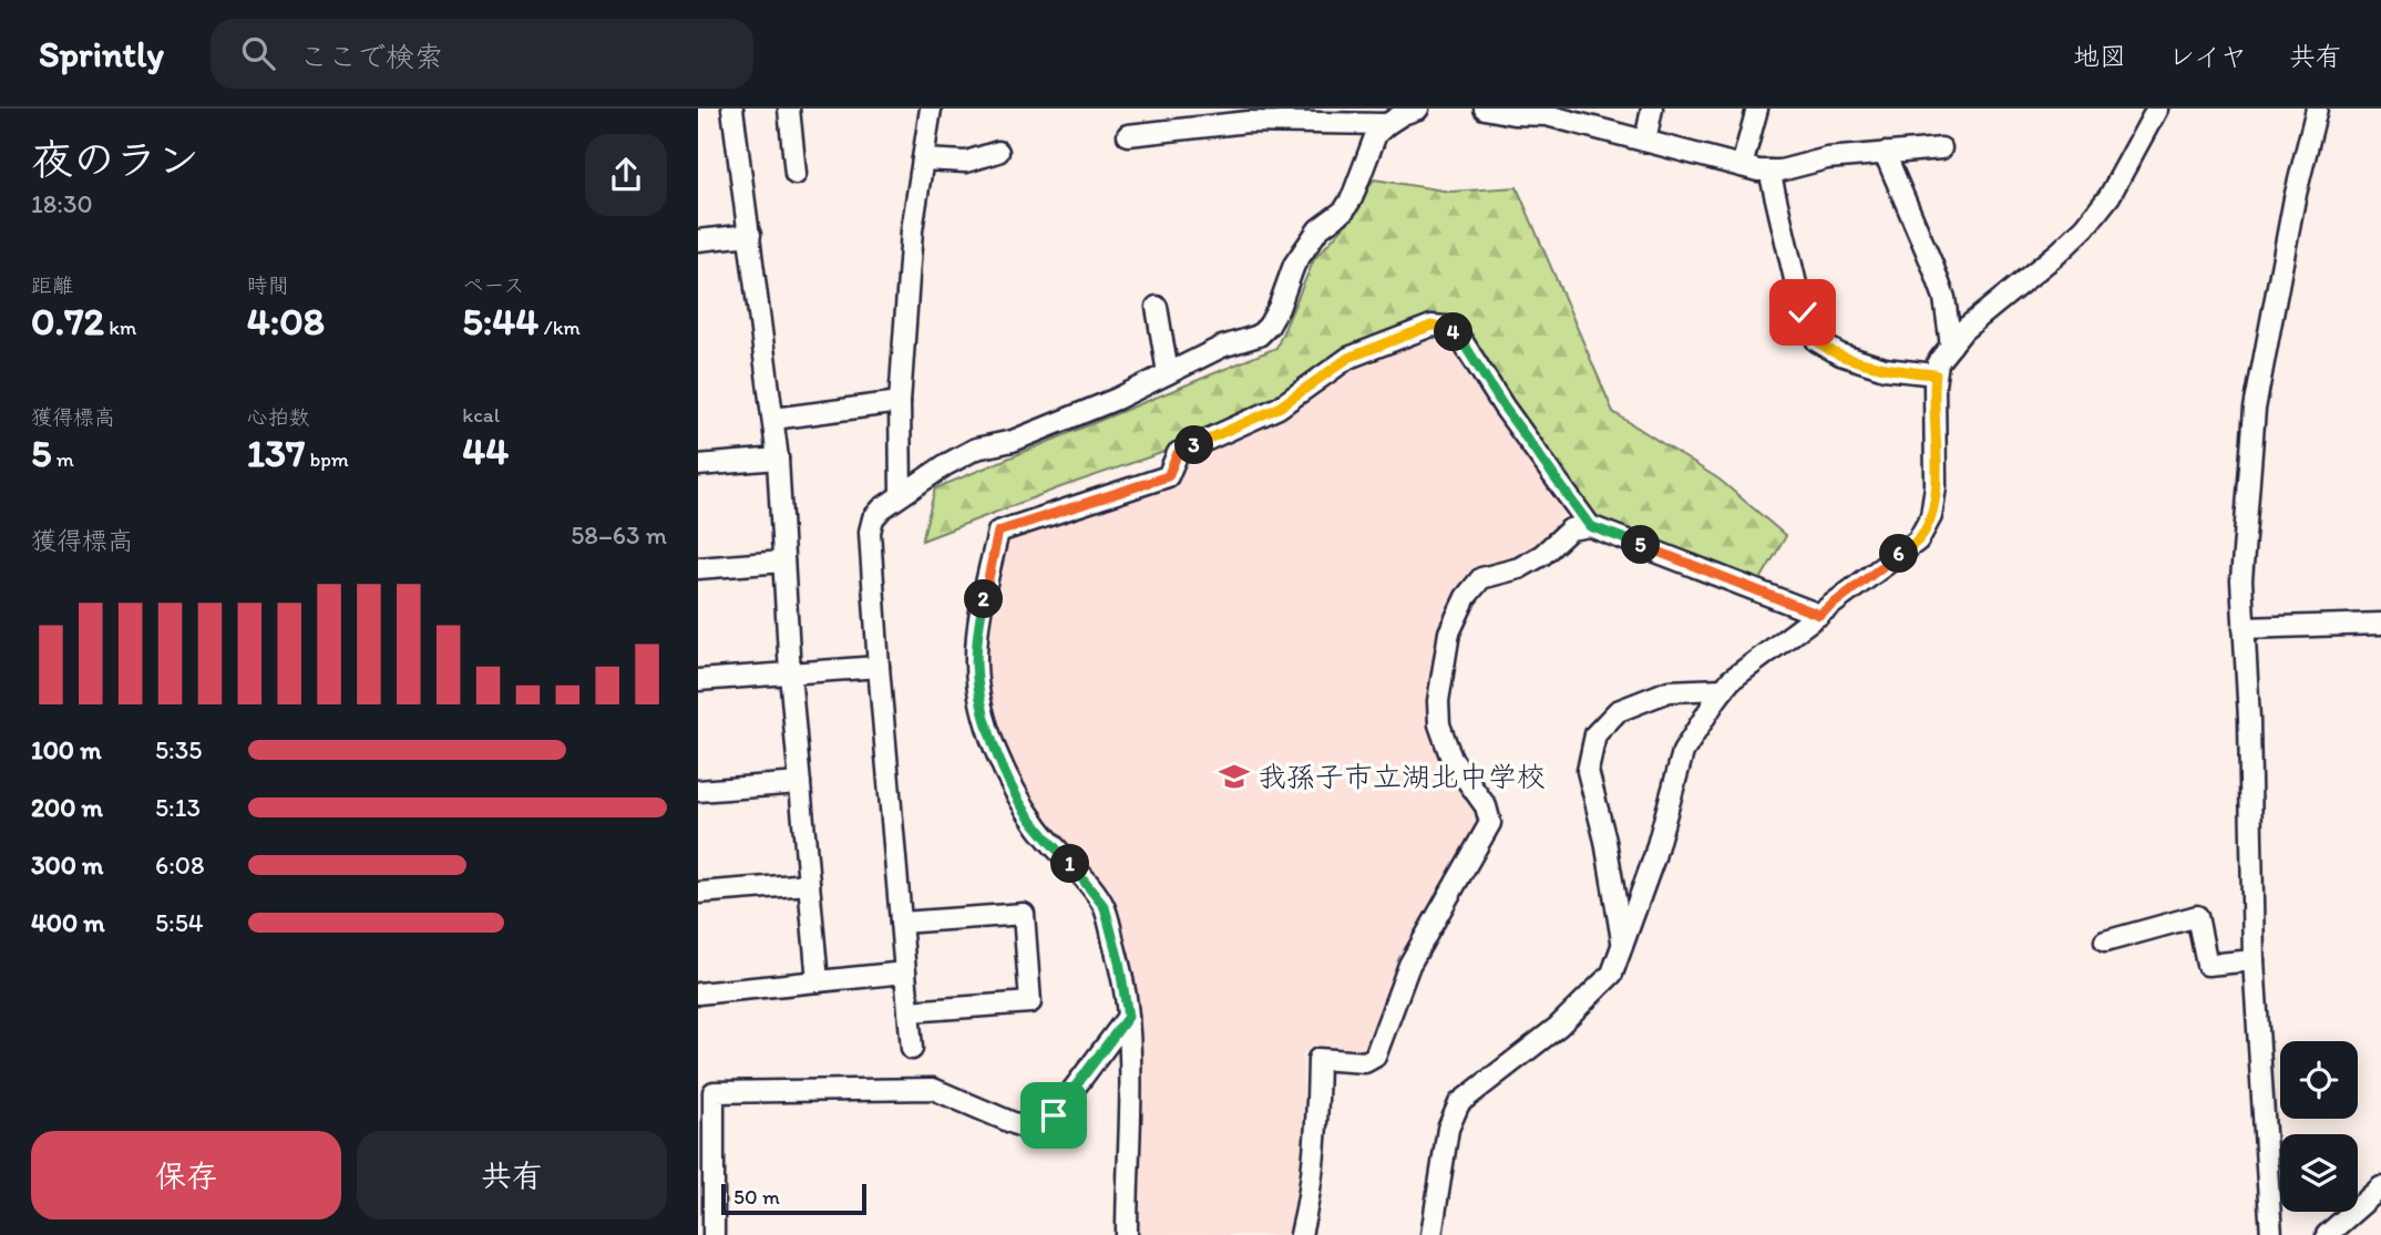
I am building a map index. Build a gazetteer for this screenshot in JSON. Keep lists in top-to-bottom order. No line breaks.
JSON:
{"places":{"school or university":["我孫子市立湖北中学校"]},"scale_bar":"50 m","page":{"header":"Sprintly","search":"ここで検索","nav":["地図","レイヤ","共有"],"heading":["夜のラン","18:30"],"stats":[["距離","0.72 km"],["時間","4:08"],["ペース","5:44 /km"],["獲得標高","5 m"],["心拍数","137 bpm"],["kcal","44"]],"pins":["4","3","5","6","2","1"],"chart":["獲得標高","58–63 m"],"list":[{"name":"100 m","note":"5:35"},{"name":"200 m","note":"5:13"},{"name":"300 m","note":"6:08"},{"name":"400 m","note":"5:54"}],"buttons":["保存","共有"],"scale":"50 m"}}
